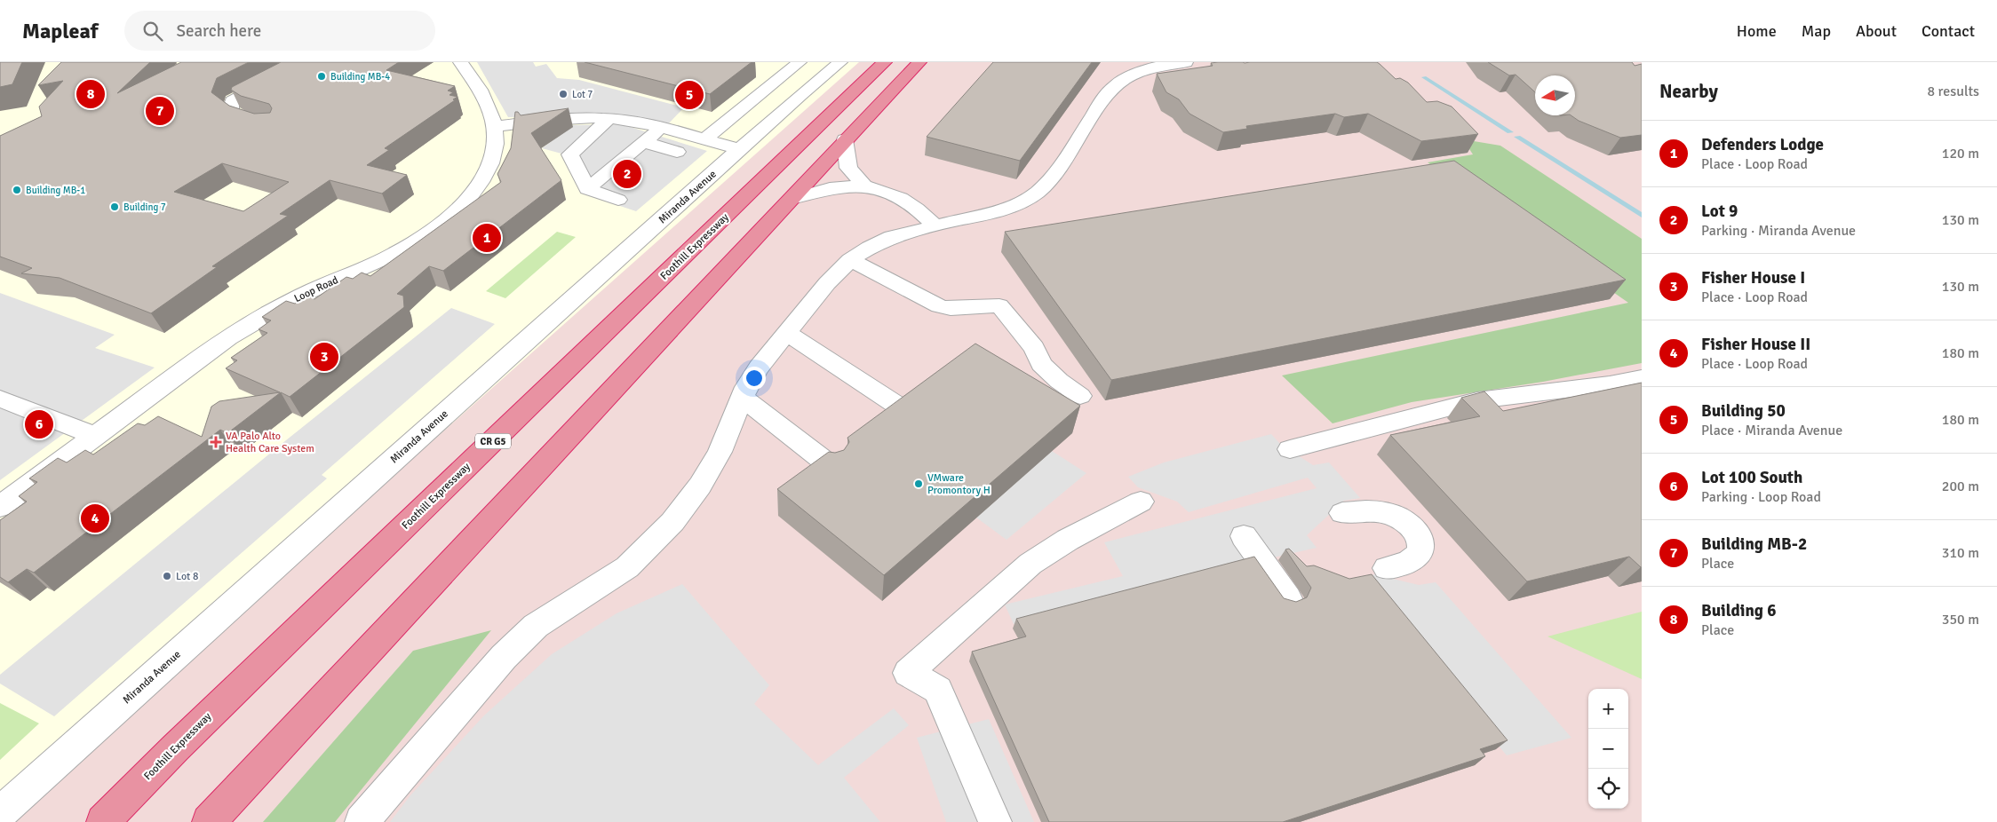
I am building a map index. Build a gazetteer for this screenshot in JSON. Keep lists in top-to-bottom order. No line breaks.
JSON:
{"streets":{"highway":["Foothill Expressway","CR G5"],"street":["Miranda Avenue","Loop Road"]},"places":{"other":["Building MB-4","Lot 7","Building MB-1","Building 7","VMware Promontory H","Lot 8"],"health":["VA Palo Alto Health Care System"]},"north":"left","page":{"header":"Mapleaf","search":"Search here","nav":["Home","Map","About","Contact"],"heading":["Nearby","8 results"],"pins":["8","5","7","2","1","3","6","4"],"list":[{"mark":"1","name":"Defenders Lodge","note":"Place · Loop Road","value":"120 m"},{"mark":"2","name":"Lot 9","note":"Parking · Miranda Avenue","value":"130 m"},{"mark":"3","name":"Fisher House I","note":"Place · Loop Road","value":"130 m"},{"mark":"4","name":"Fisher House II","note":"Place · Loop Road","value":"180 m"},{"mark":"5","name":"Building 50","note":"Place · Miranda Avenue","value":"180 m"},{"mark":"6","name":"Lot 100 South","note":"Parking · Loop Road","value":"200 m"},{"mark":"7","name":"Building MB-2","note":"Place","value":"310 m"},{"mark":"8","name":"Building 6","note":"Place","value":"350 m"}],"map_buttons":["+","−"]}}
